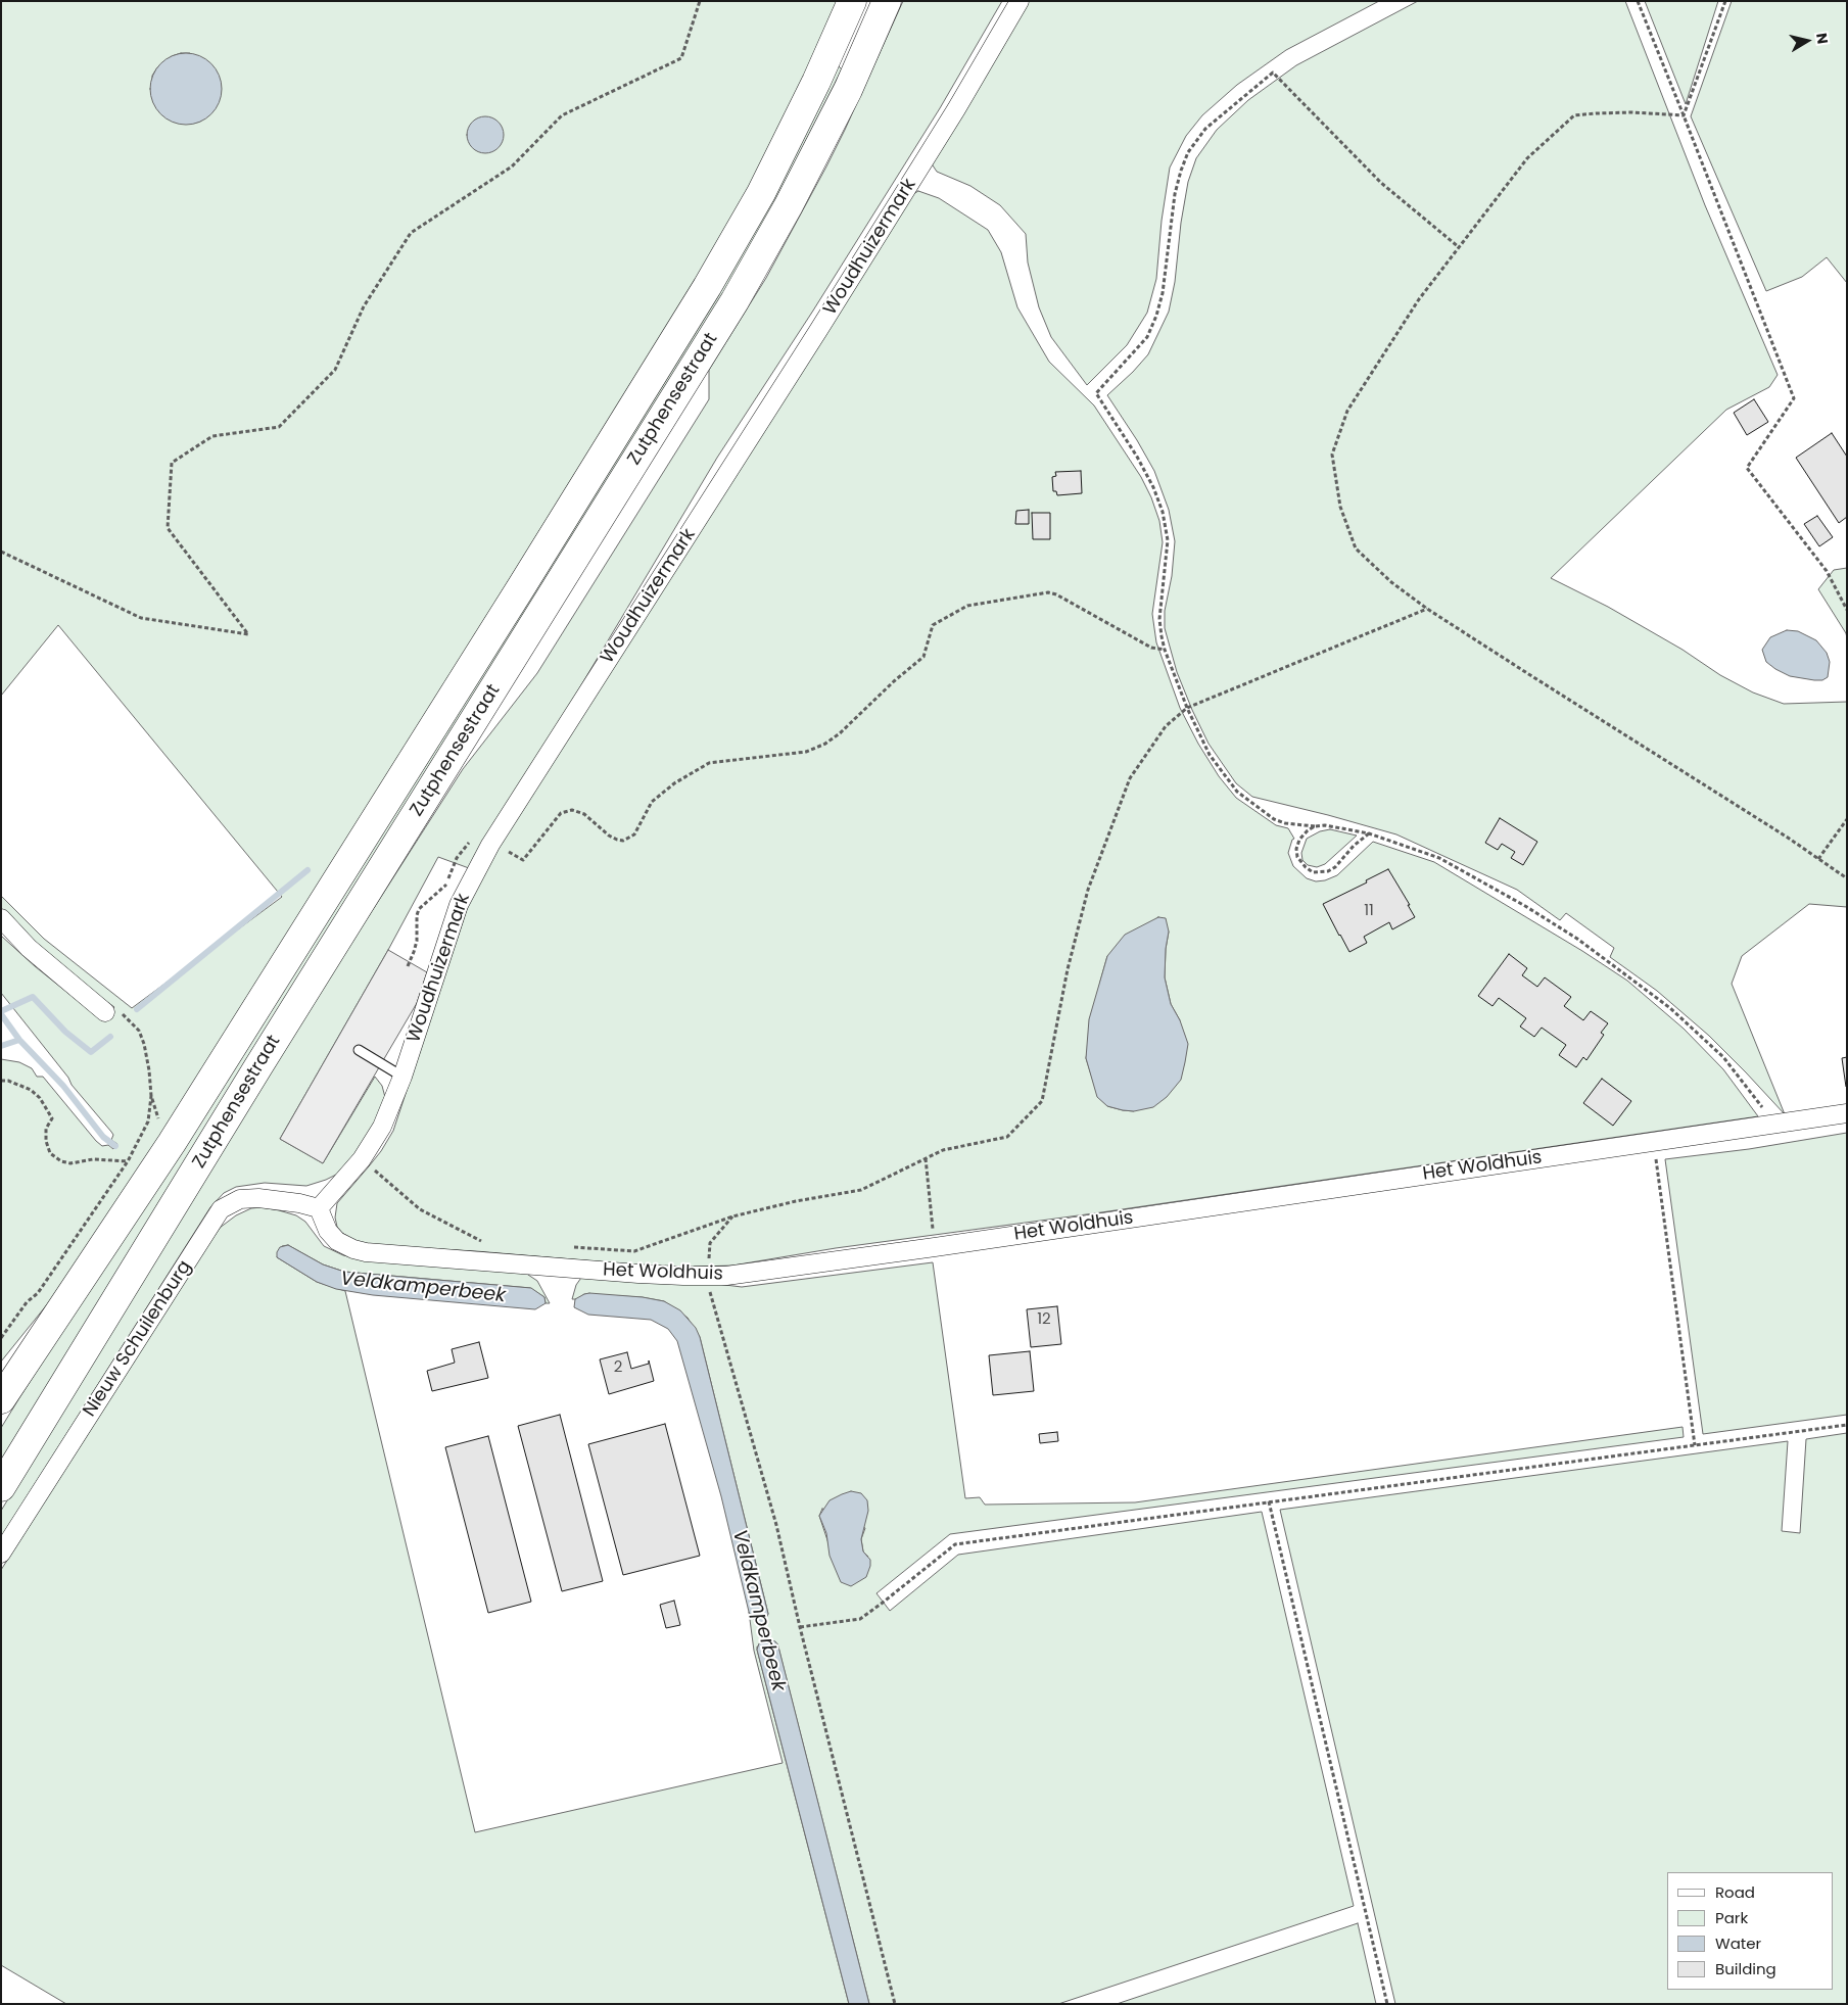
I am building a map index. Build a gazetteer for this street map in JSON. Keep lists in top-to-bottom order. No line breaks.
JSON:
{"streets":{"main road":["Zutphensestraat"],"street":["Woudhuizermark","Het Woldhuis","Nieuw Schuilenburg"]},"crossings":[["Woudhuizermark","Het Woldhuis"],["Woudhuizermark","Nieuw Schuilenburg"],["Het Woldhuis","Nieuw Schuilenburg"]],"water":["Veldkamperbeek"],"house_numbers":["11","12","2"],"legend":["Road","Park","Water","Building"],"north":"right"}
